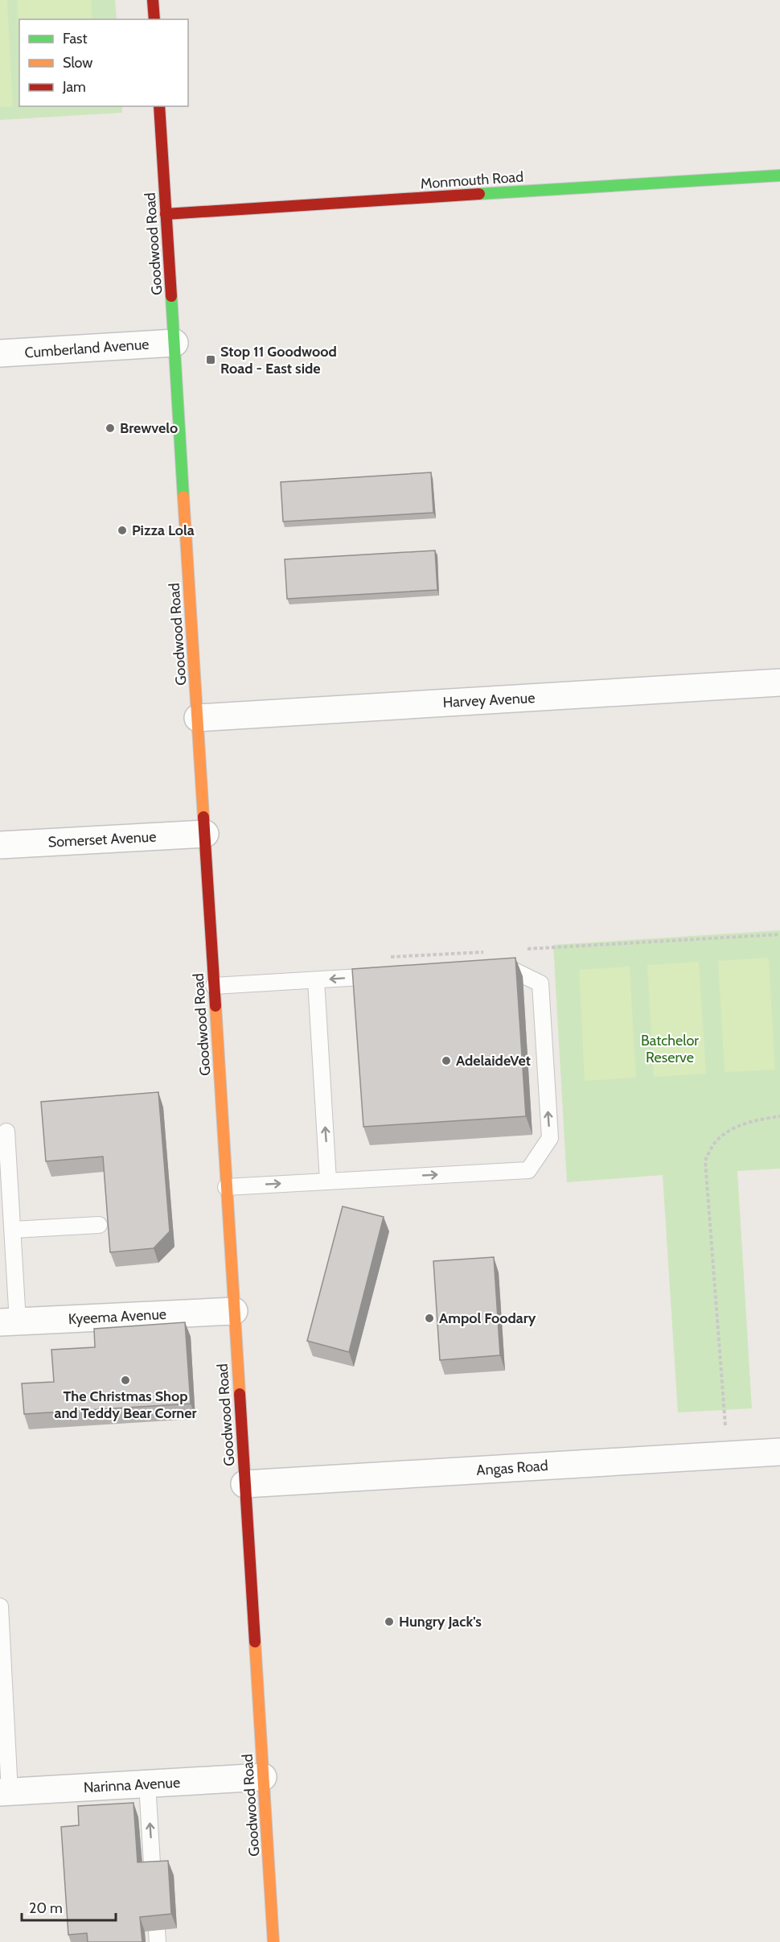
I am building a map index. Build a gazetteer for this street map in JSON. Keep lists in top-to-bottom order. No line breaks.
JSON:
{"streets":{"main road":["Monmouth Road","Goodwood Road"],"street":["Cumberland Avenue","Harvey Avenue","Somerset Avenue","Kyeema Avenue","Angas Road","Narinna Avenue"]},"crossings":[["Monmouth Road","Goodwood Road"],["Goodwood Road","Cumberland Avenue"],["Goodwood Road","Harvey Avenue"],["Goodwood Road","Somerset Avenue"],["Goodwood Road","Kyeema Avenue"],["Goodwood Road","Angas Road"],["Goodwood Road","Narinna Avenue"]],"parks":["Batchelor Reserve"],"places":{"transit":["Stop 11 Goodwood Road - East side"],"other":["Brewvelo","Pizza Lola","AdelaideVet","Ampol Foodary","The Christmas Shop and Teddy Bear Corner","Hungry Jack's"]},"legend":["Fast","Slow","Jam"],"scale_bar":"20 m"}
